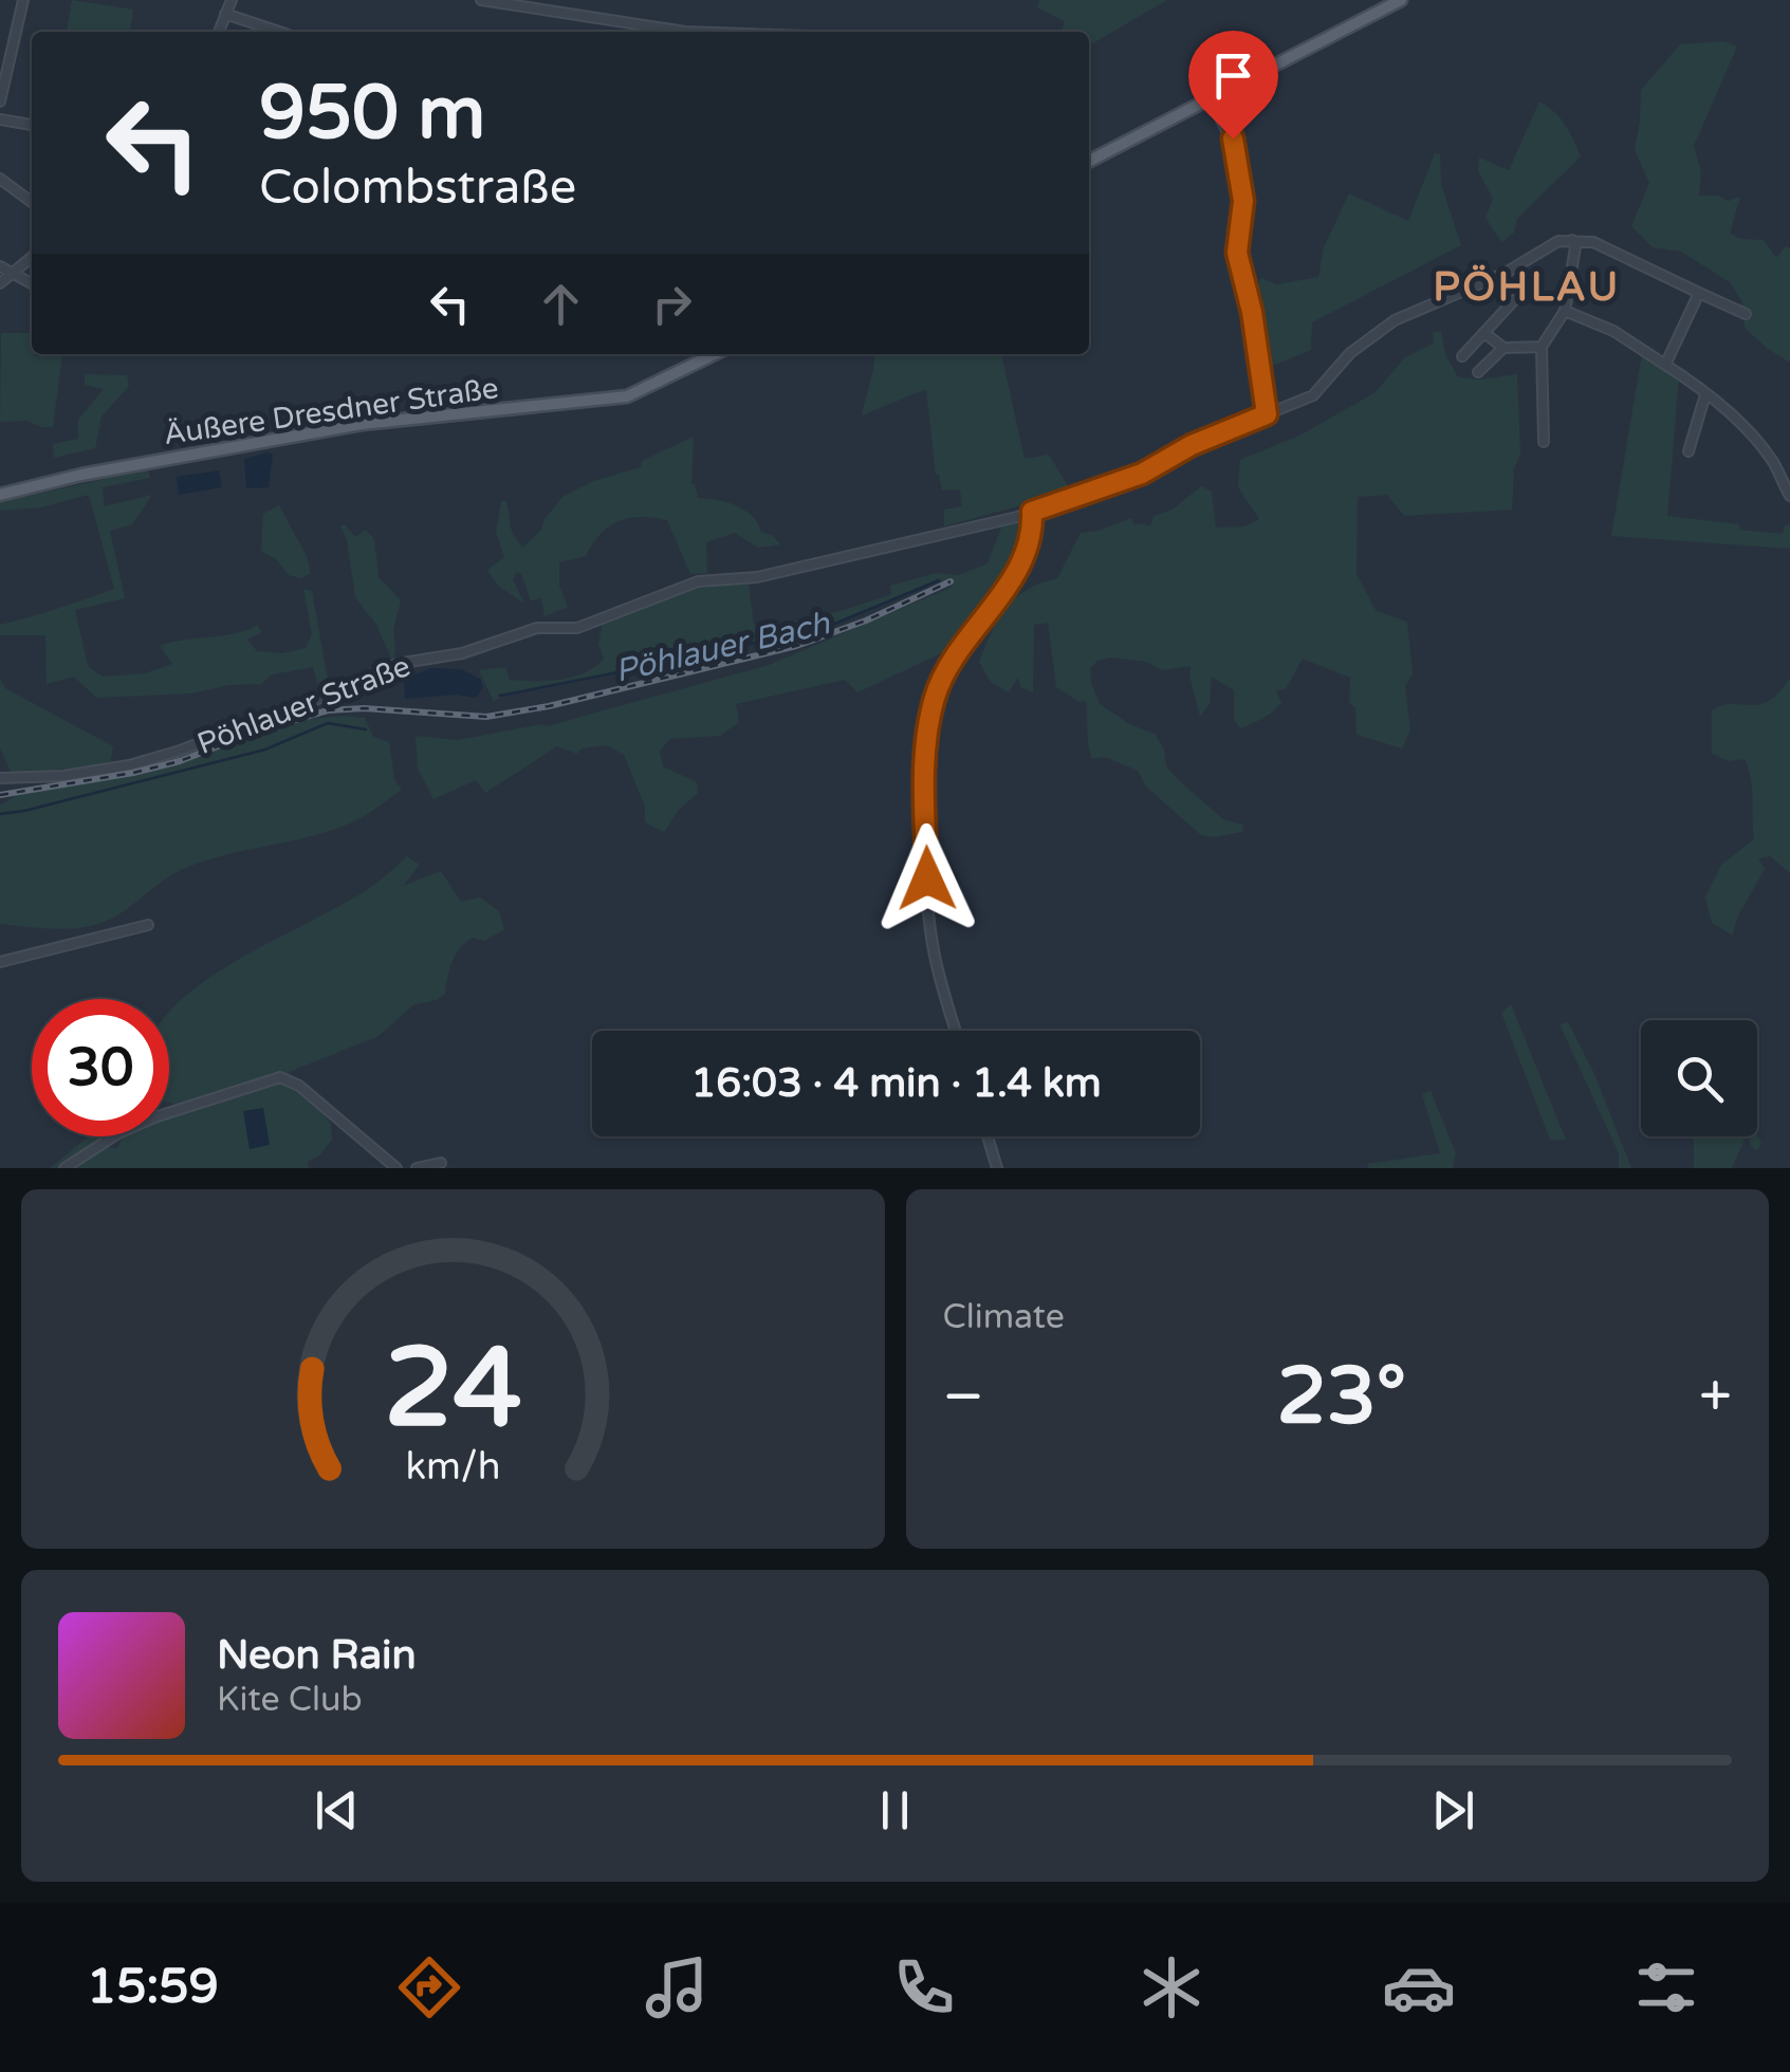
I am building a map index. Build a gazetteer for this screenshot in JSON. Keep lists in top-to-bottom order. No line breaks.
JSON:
{"streets":{"main road":["Äußere Dresdner Straße"],"street":["Pöhlauer Straße"]},"districts":["PÖHLAU"],"water":["Pöhlauer Bach"],"page":{"turn":["950 m","Colombstraße"],"limit":"30","trip":"16:03 · 4 min · 1.4 km","tile":"Climate","heat":["−","23°","+"],"song":["Neon Rain","Kite Club"],"tabs":"15:59","gauge":["24","km/h"]}}
